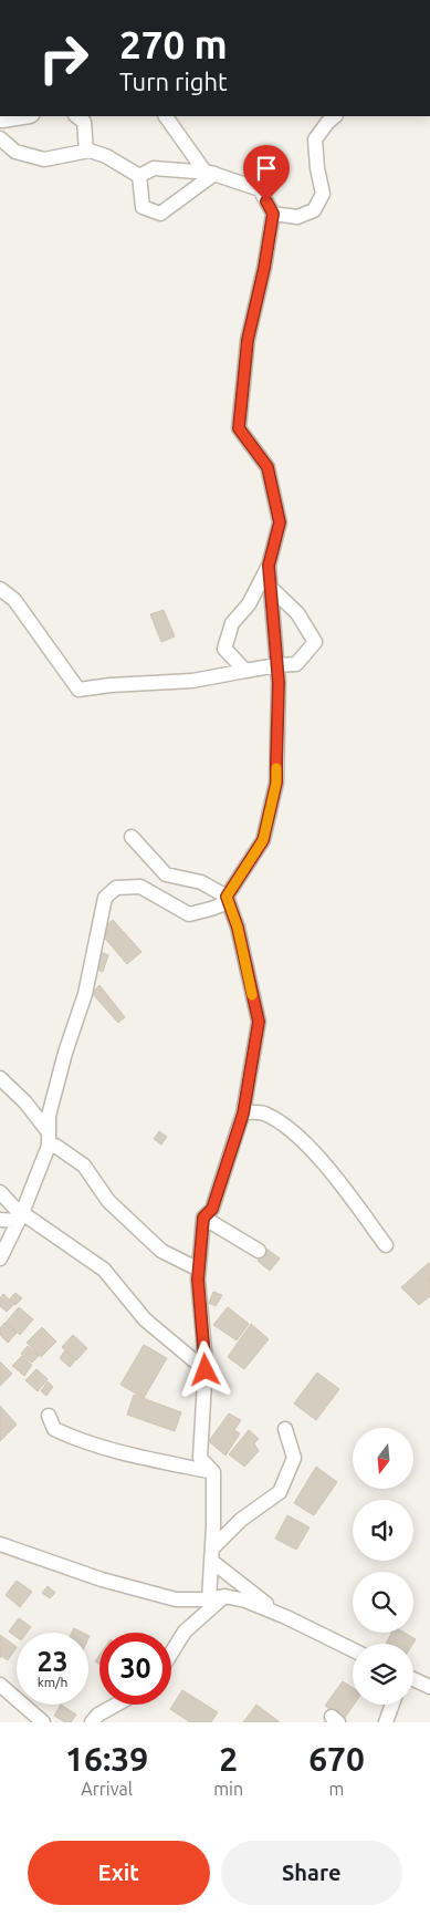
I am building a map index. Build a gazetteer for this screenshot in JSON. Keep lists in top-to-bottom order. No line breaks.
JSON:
{"north":"bottom","page":{"turn":["270 m","Turn right"],"speed":"23 km/h","limit":"30","eta":["16:39","Arrival","2","min","670","m"],"buttons":["Exit","Share"]}}
